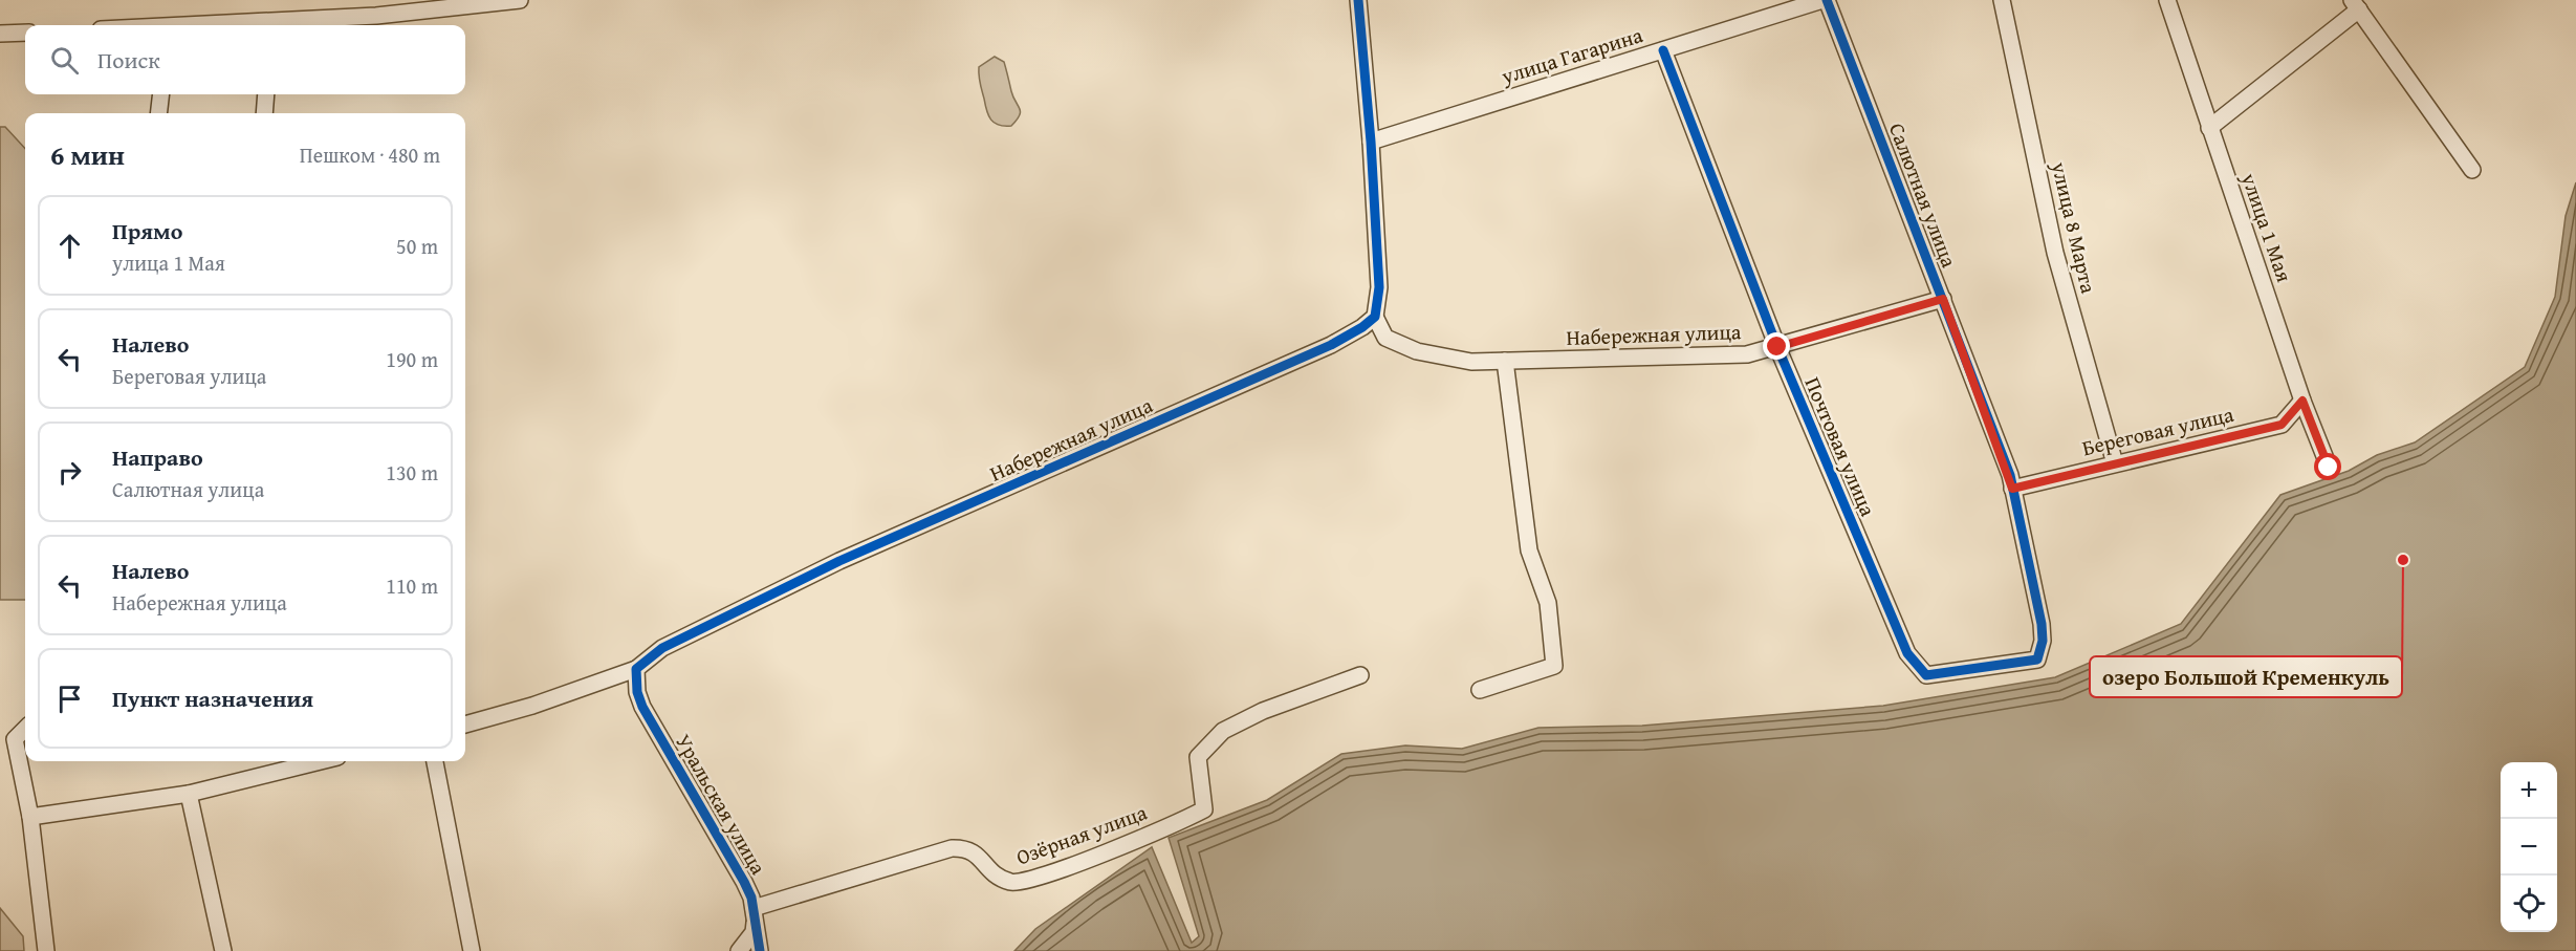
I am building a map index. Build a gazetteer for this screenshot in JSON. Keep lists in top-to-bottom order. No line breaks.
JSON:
{"streets":{"street":["улица Гагарина","Салютная улица","улица 8 Марта","улица 1 Мая","Набережная улица","Береговая улица","Почтовая улица","Уральская улица","Озёрная улица"]},"crossings":[["улица Гагарина","Салютная улица"],["улица Гагарина","Почтовая улица"],["Салютная улица","Набережная улица"],["Салютная улица","Береговая улица"],["Салютная улица","Почтовая улица"],["улица 8 Марта","Береговая улица"],["улица 1 Мая","Береговая улица"],["Набережная улица","Почтовая улица"],["Набережная улица","Уральская улица"],["Уральская улица","Озёрная улица"]],"places":["озеро Большой Кременкуль"],"page":{"search":"Поиск","heading":["6 мин","Пешком · 480 m"],"list":[["Прямо","улица 1 Мая","50 m"],["Налево","Береговая улица","190 m"],["Направо","Салютная улица","130 m"],["Налево","Набережная улица","110 m"],"Пункт назначения"],"map_buttons":["+","−"]}}
